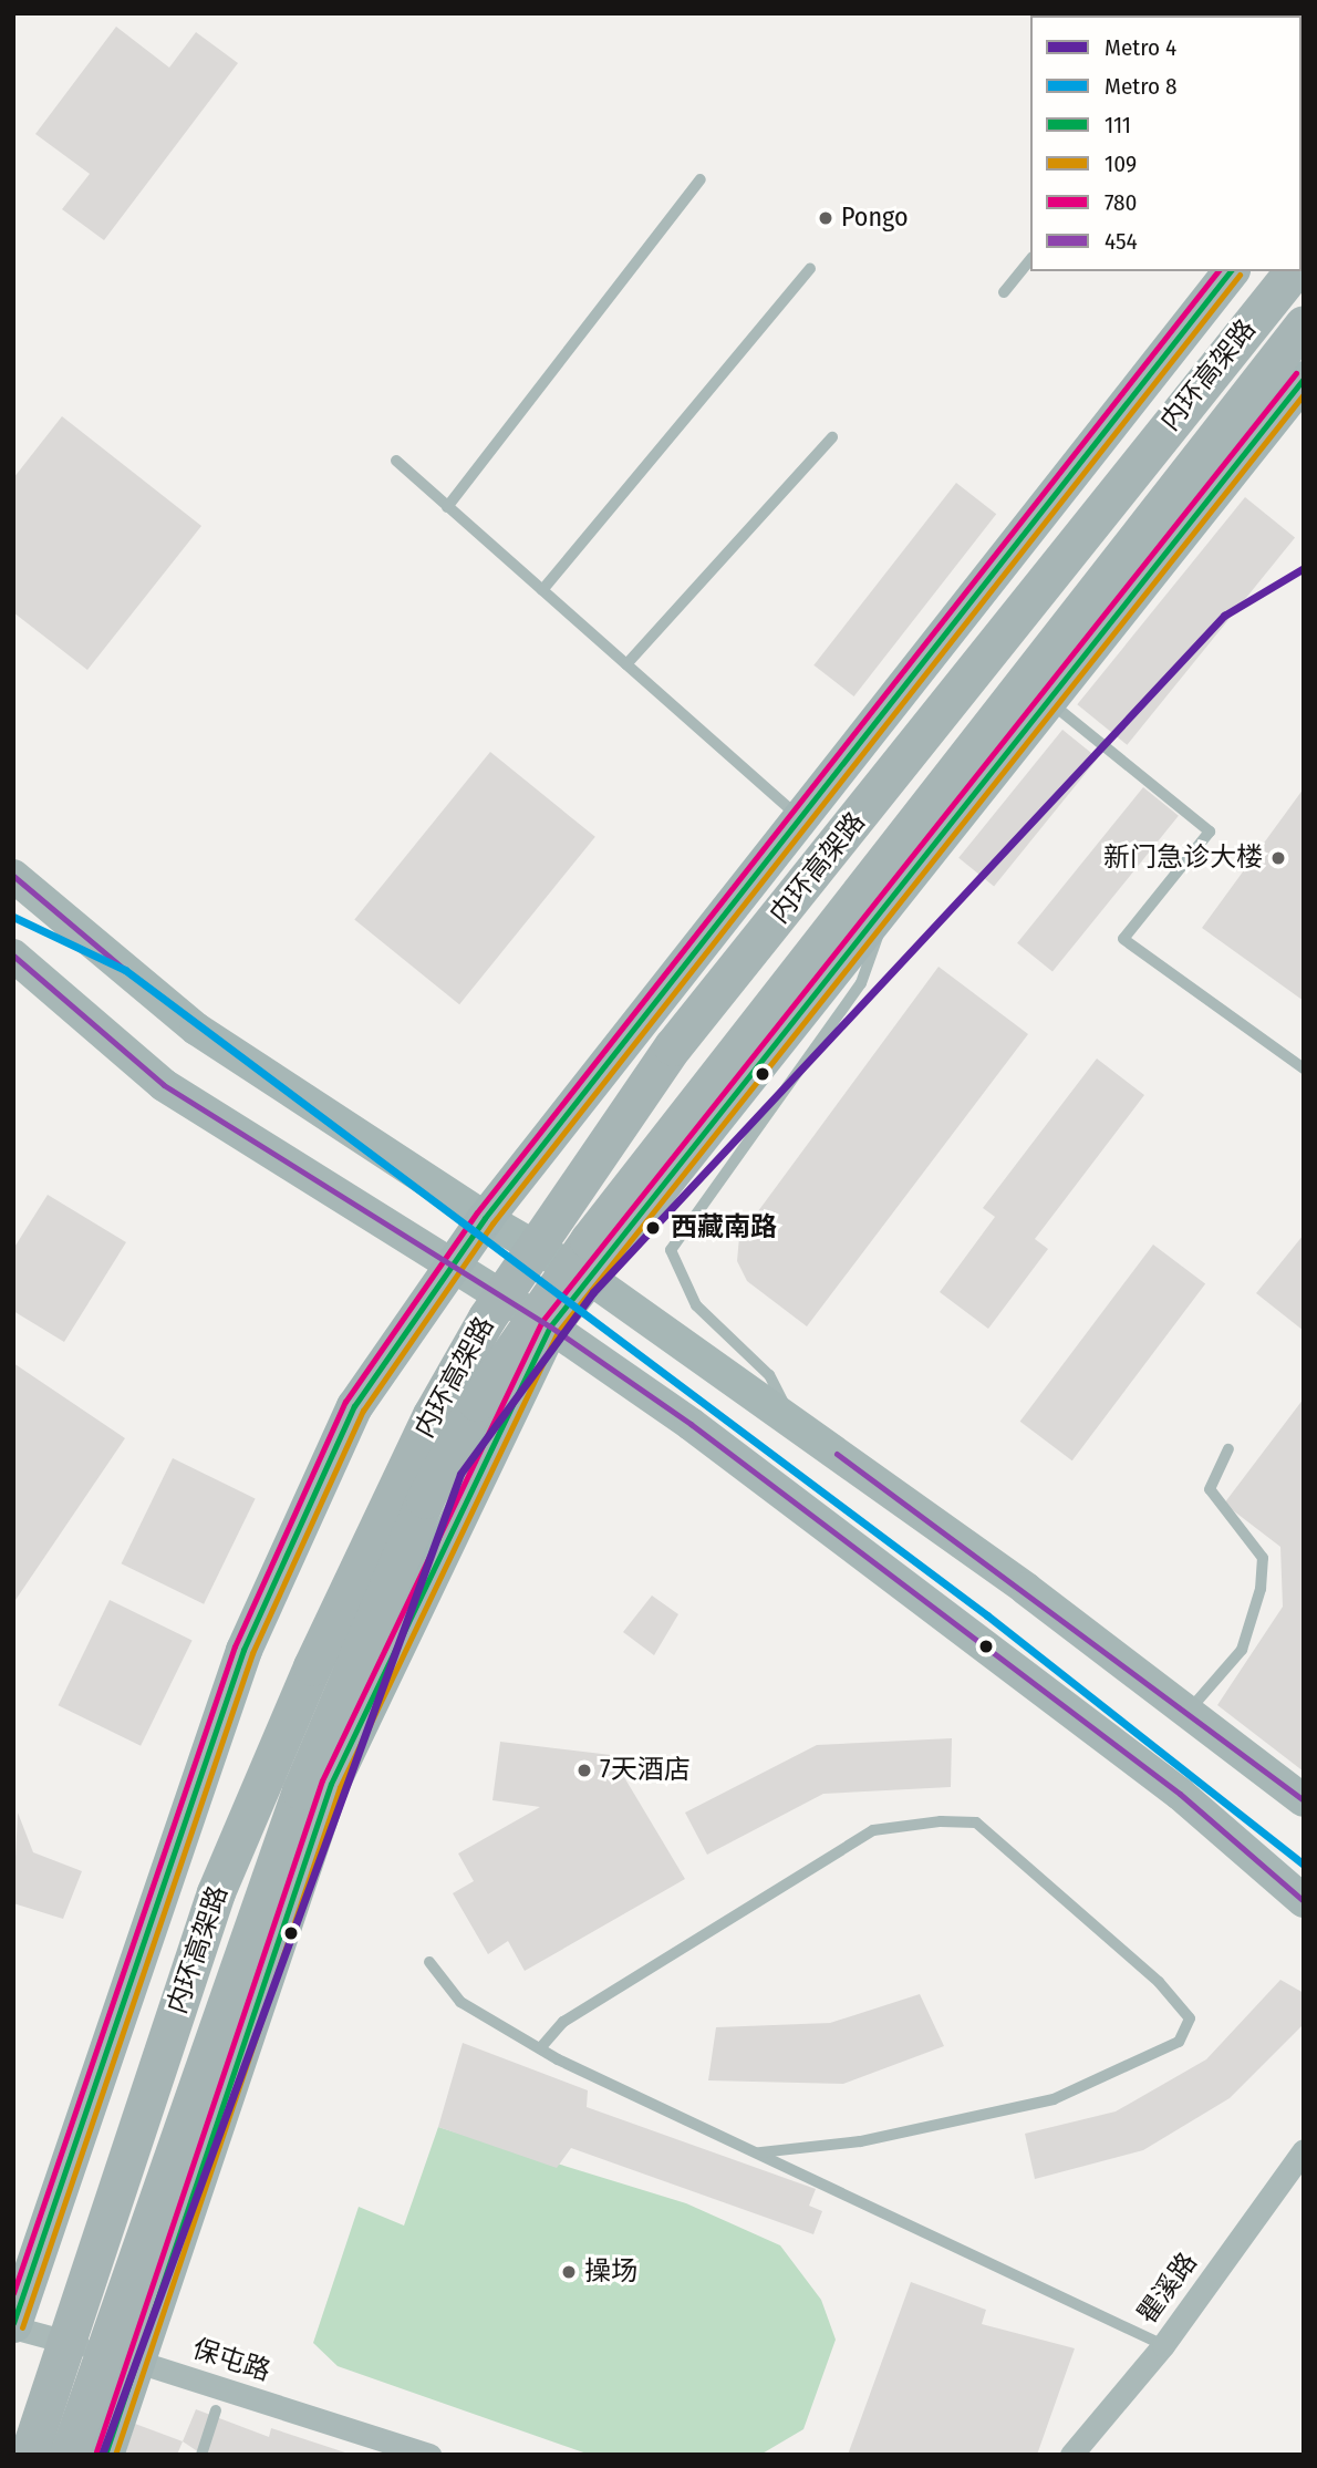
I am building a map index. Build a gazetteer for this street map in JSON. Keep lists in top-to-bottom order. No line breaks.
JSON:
{"streets":{"highway":["内环高架路"],"street":["瞿溪路","保屯路"]},"places":["Pongo","新门急诊大楼","西藏南路","7天酒店","操场"],"lines":["transit line 111","transit line 780","transit line 109","metro line 4","transit line 454","metro line 8"],"legend":["Metro 4","Metro 8","111","109","780","454"]}
